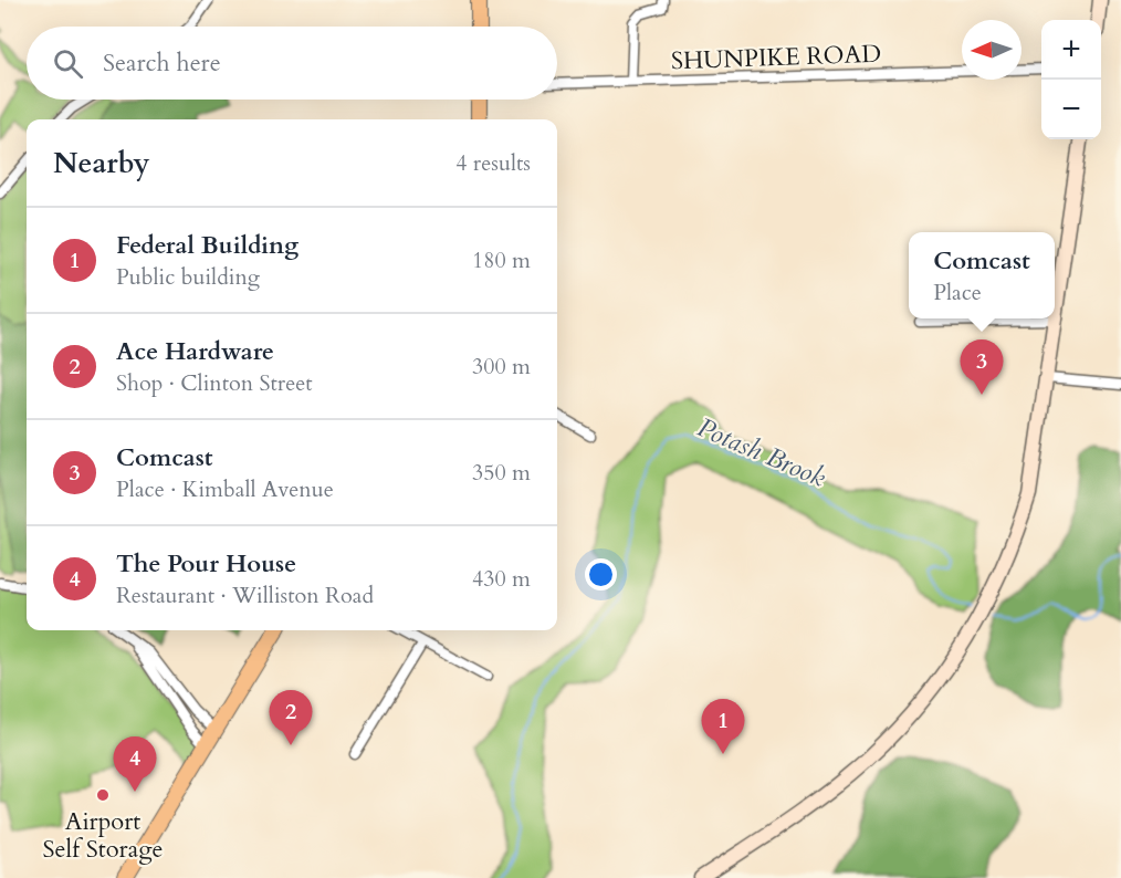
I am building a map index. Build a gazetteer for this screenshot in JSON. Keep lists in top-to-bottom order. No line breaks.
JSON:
{"streets":{"street":["SHUNPIKE ROAD"]},"water":["Potash Brook"],"places":["Airport Self Storage"],"north":"left","page":{"map_buttons":["+","−"],"search":"Search here","heading":["Nearby","4 results"],"list":[{"mark":"1","name":"Federal Building","note":"Public building","value":"180 m"},{"mark":"2","name":"Ace Hardware","note":"Shop · Clinton Street","value":"300 m"},{"mark":"3","name":"Comcast","note":"Place · Kimball Avenue","value":"350 m"},{"mark":"4","name":"The Pour House","note":"Restaurant · Williston Road","value":"430 m"}],"popup":["Comcast","Place"],"pins":["3","2","1","4"]}}
